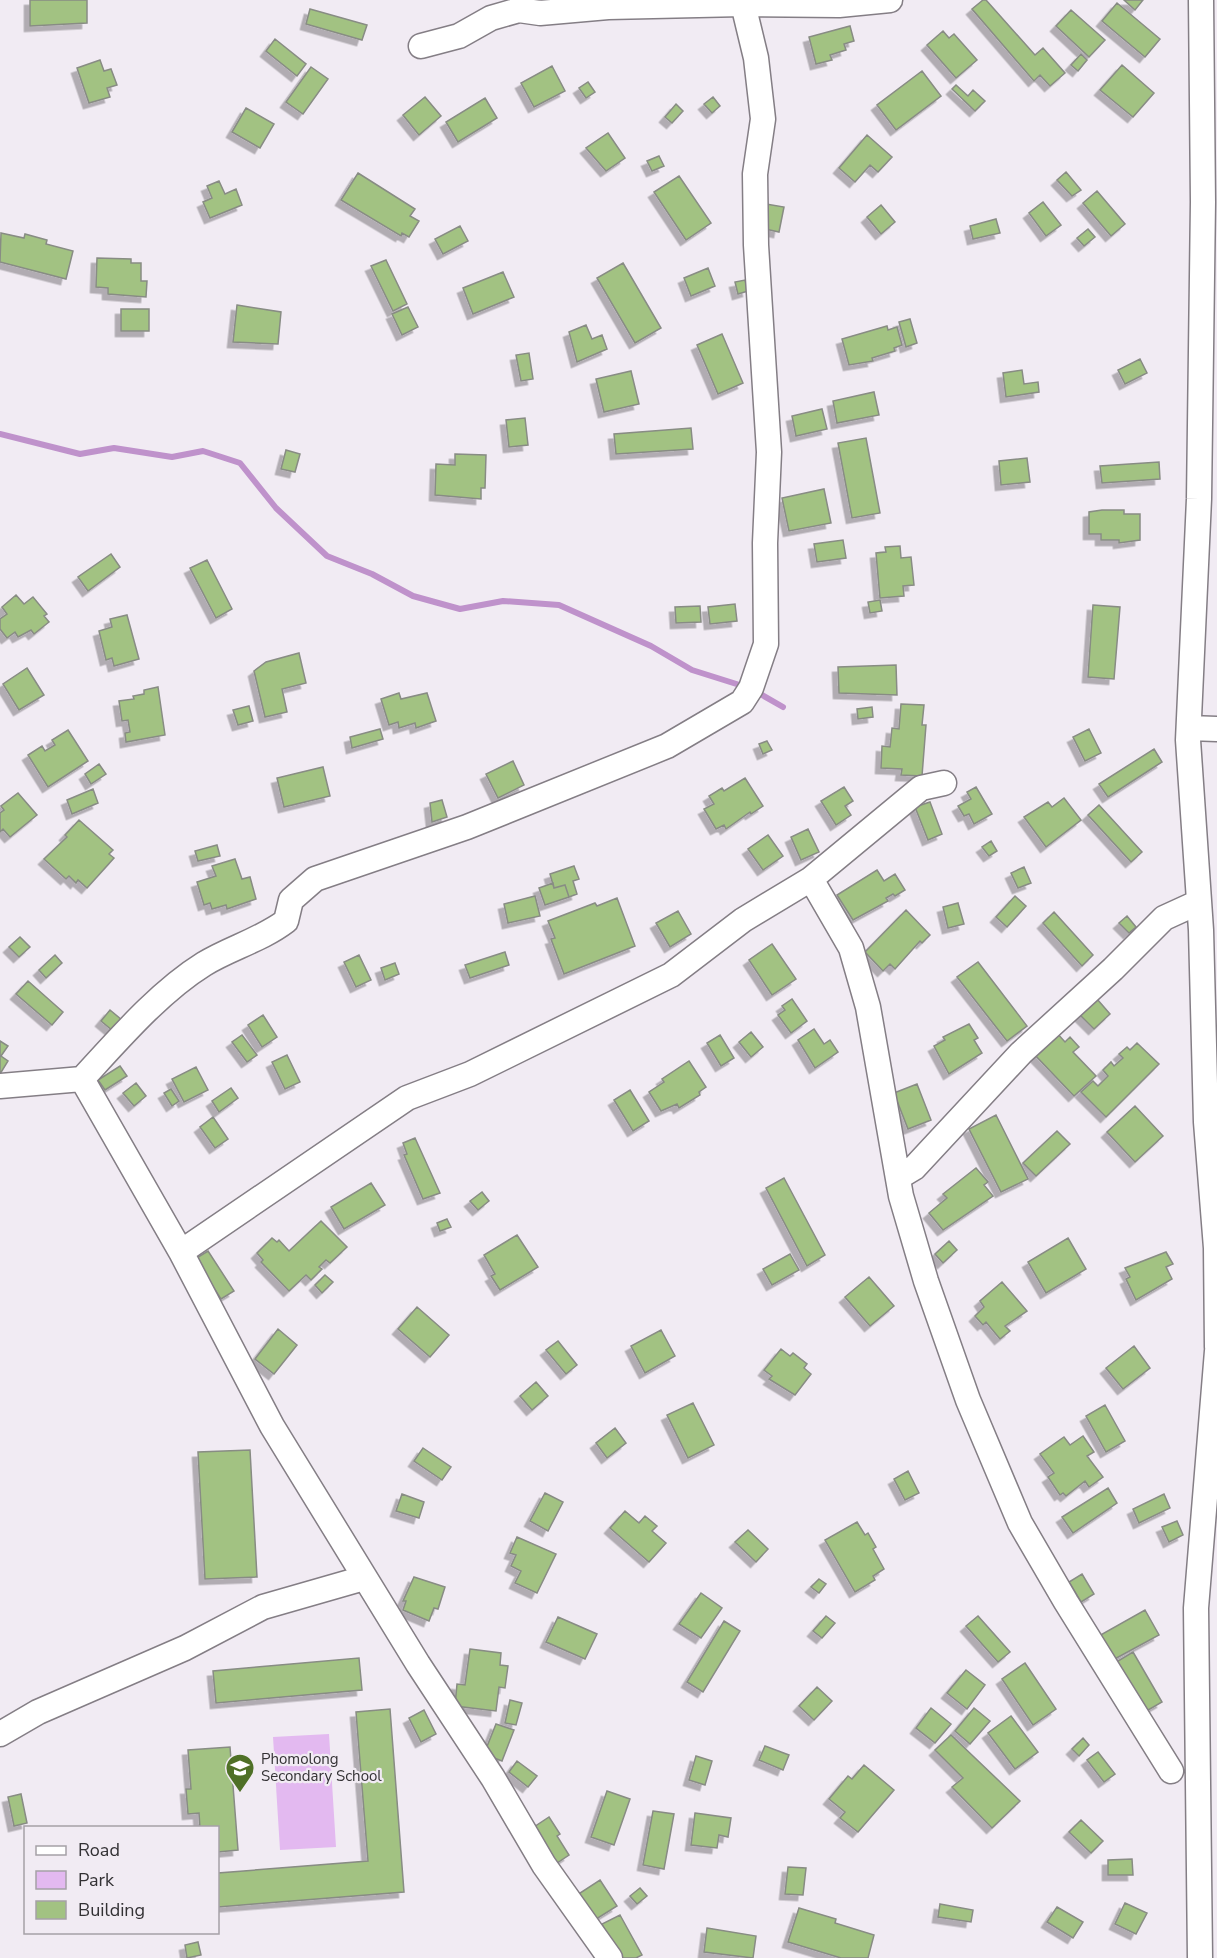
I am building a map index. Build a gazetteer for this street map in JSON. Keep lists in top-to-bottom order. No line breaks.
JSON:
{"places":{"school or university":["Phomolong Secondary School"]},"legend":["Road","Park","Building"]}
